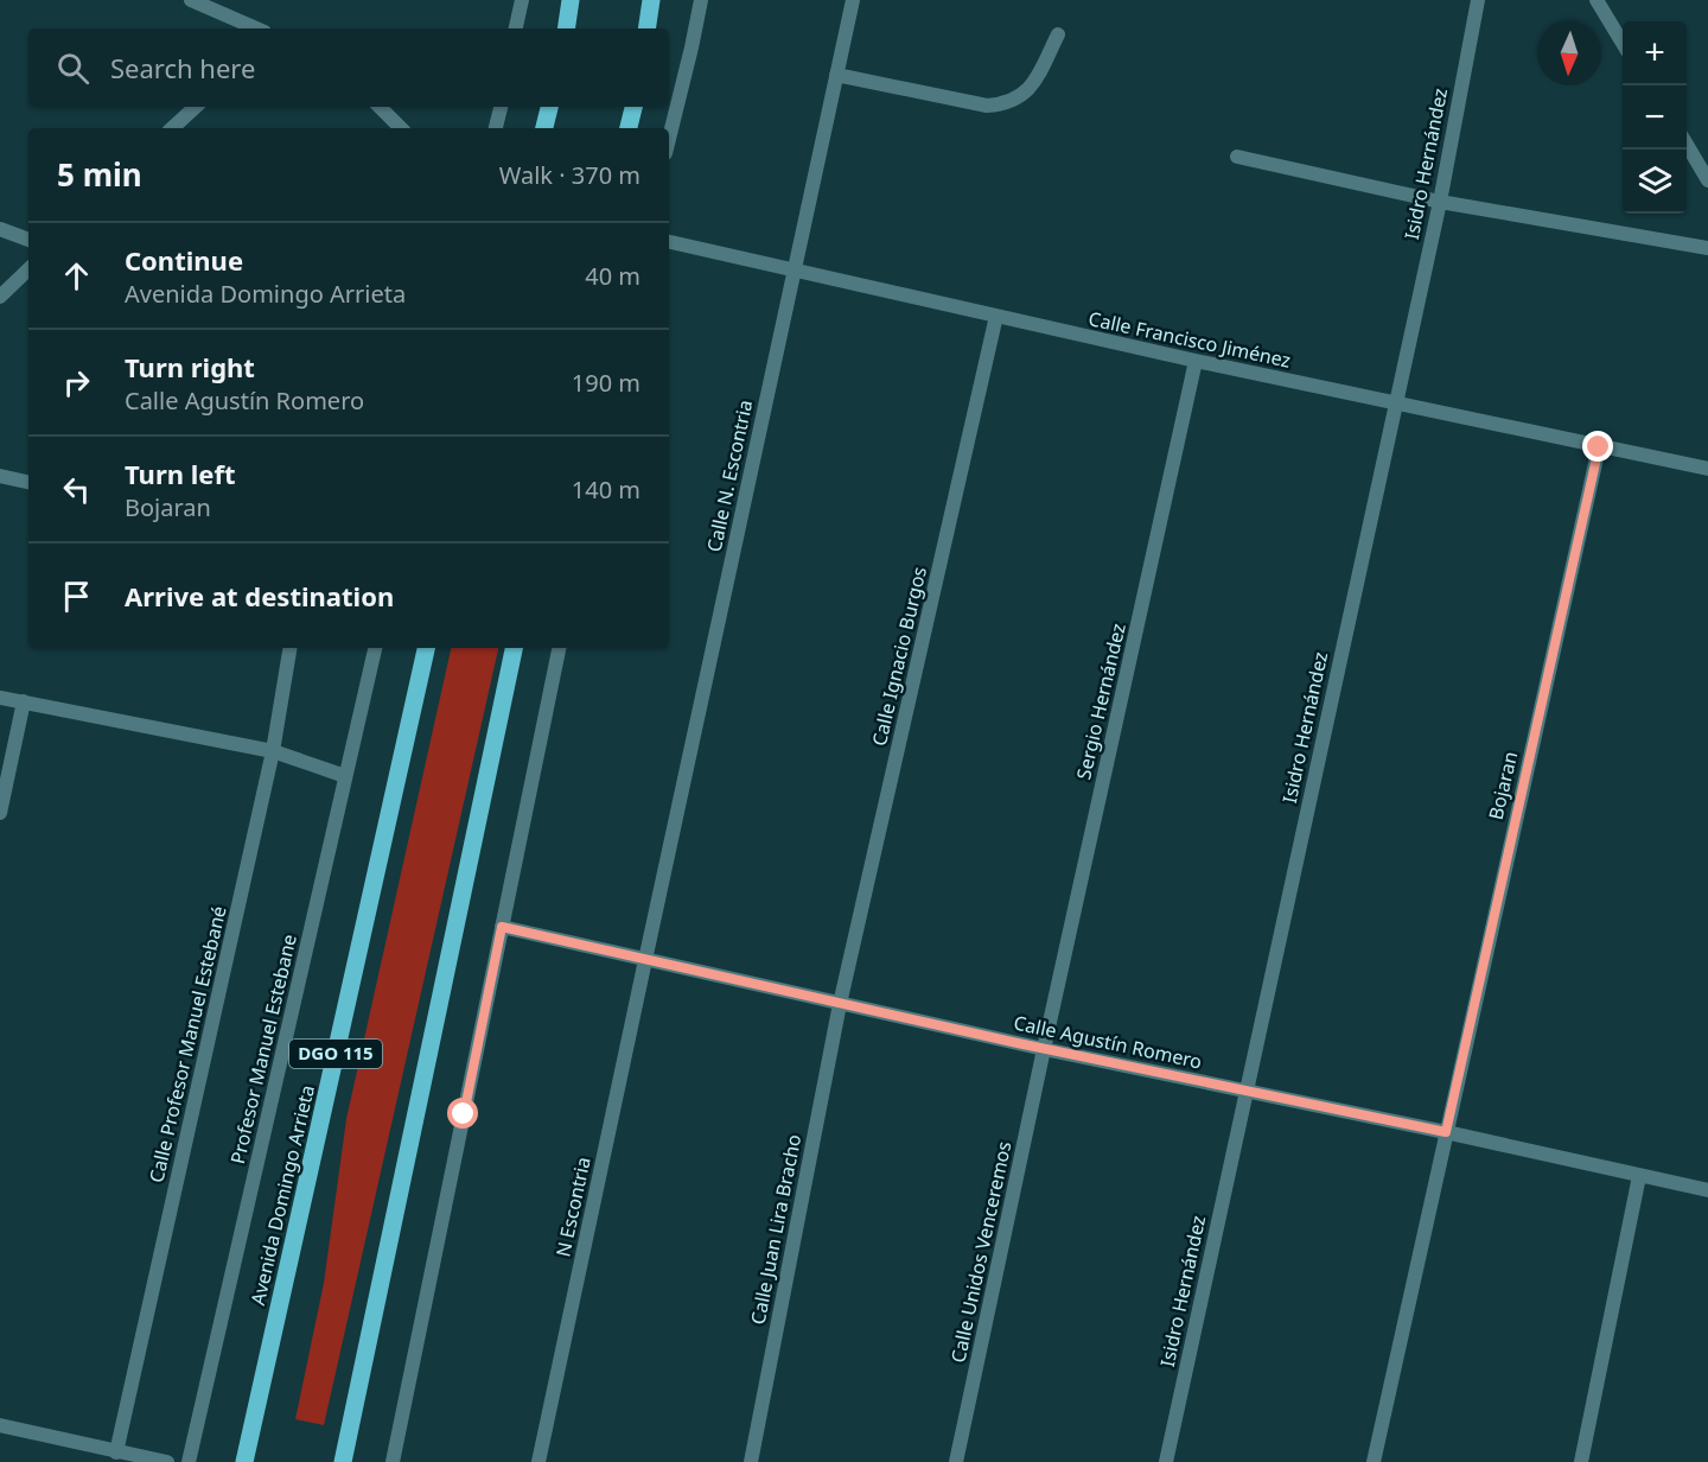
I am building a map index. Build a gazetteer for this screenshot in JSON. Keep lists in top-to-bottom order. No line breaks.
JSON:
{"streets":{"main road":["DGO 115","Avenida Domingo Arrieta"],"street":["Isidro Hernández","Calle Francisco Jiménez","Calle N. Escontria","Calle Ignacio Burgos","Sergio Hernández","Bojaran","Calle Agustín Romero","Calle Profesor Manuel Estebané","Profesor Manuel Estebane","N Escontria","Calle Juan Lira Bracho","Calle Unidos Venceremos"]},"crossings":[["Isidro Hernández","Calle Francisco Jiménez"],["Isidro Hernández","Calle Agustín Romero"],["Calle Francisco Jiménez","Calle N. Escontria"],["Calle Francisco Jiménez","Calle Ignacio Burgos"],["Calle Francisco Jiménez","Sergio Hernández"],["Calle Francisco Jiménez","Bojaran"],["Calle N. Escontria","Calle Agustín Romero"],["Calle N. Escontria","N Escontria"],["Calle Ignacio Burgos","Calle Agustín Romero"],["Calle Ignacio Burgos","Calle Juan Lira Bracho"],["Sergio Hernández","Calle Agustín Romero"],["Sergio Hernández","Calle Unidos Venceremos"],["Bojaran","Calle Agustín Romero"],["Calle Agustín Romero","N Escontria"],["Calle Agustín Romero","Calle Juan Lira Bracho"],["Calle Agustín Romero","Calle Unidos Venceremos"]],"north":"bottom","page":{"map_buttons":["+","−"],"search":"Search here","heading":["5 min","Walk · 370 m"],"list":[["Continue","Avenida Domingo Arrieta","40 m"],["Turn right","Calle Agustín Romero","190 m"],["Turn left","Bojaran","140 m"],"Arrive at destination"]}}
